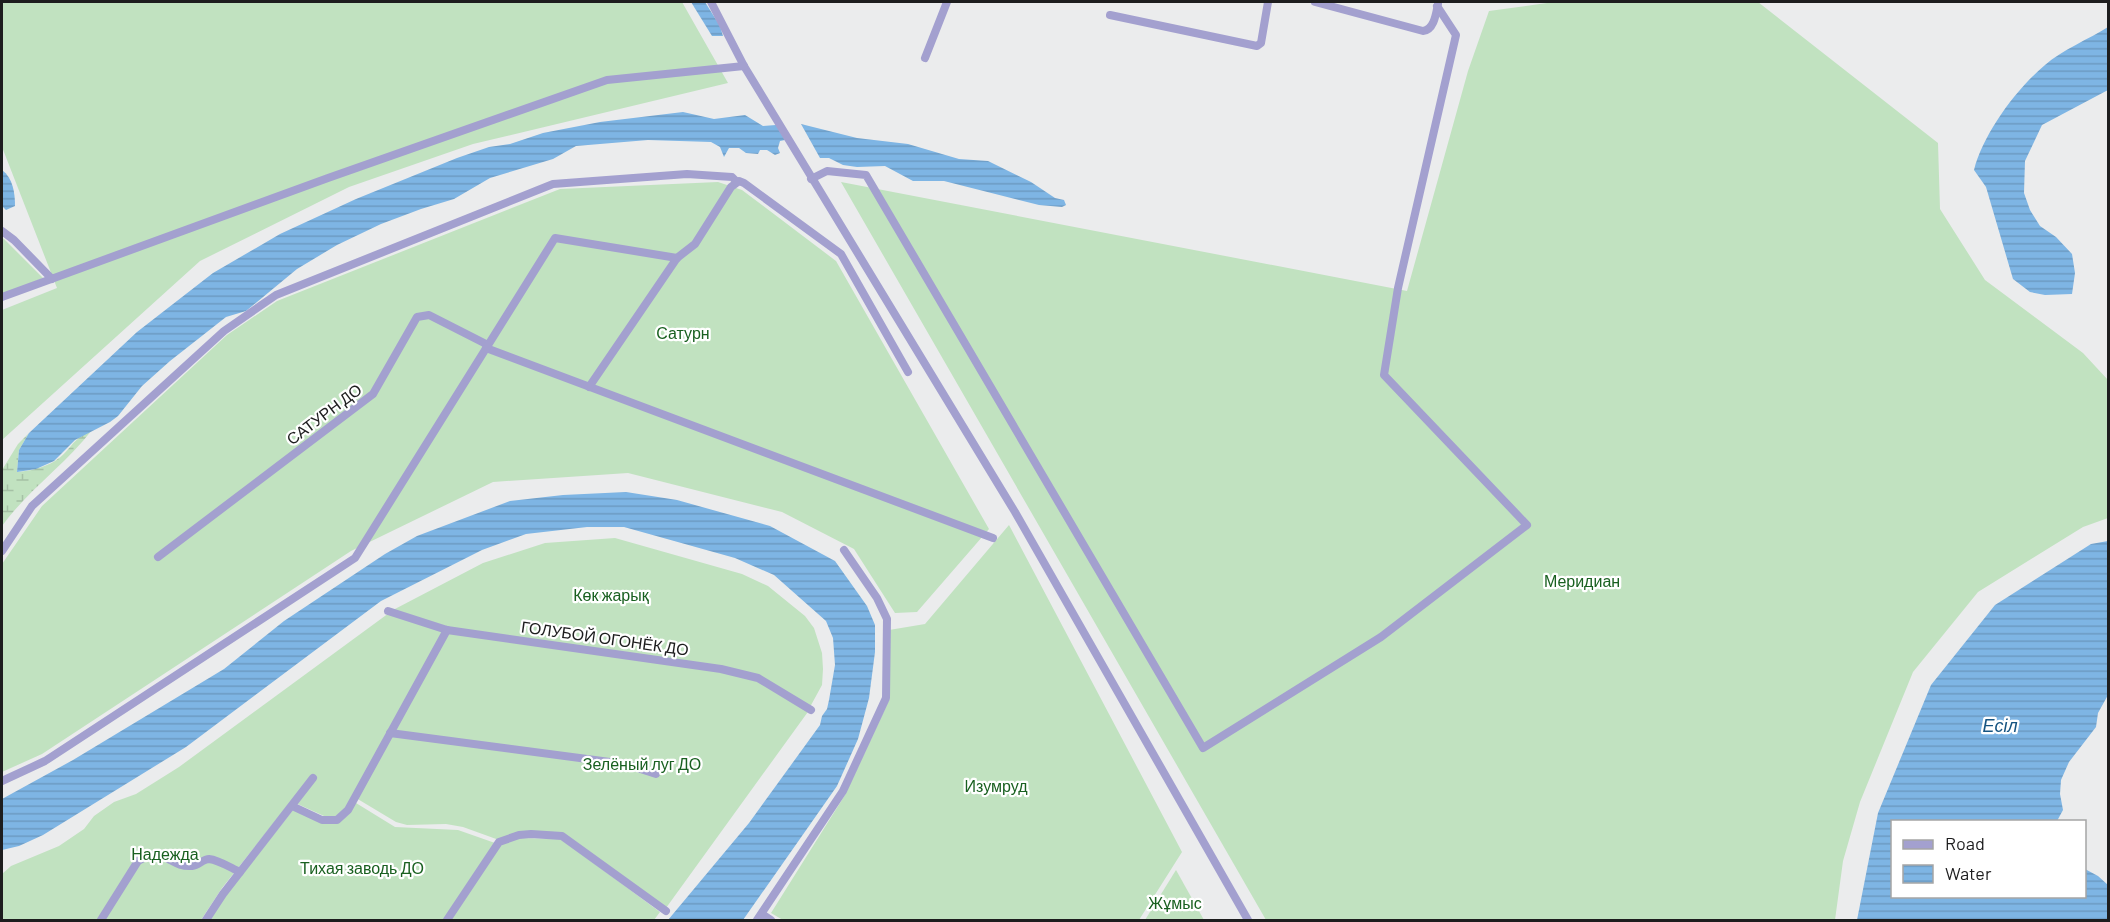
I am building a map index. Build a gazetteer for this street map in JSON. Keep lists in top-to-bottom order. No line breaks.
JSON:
{"streets":{"street":["САТУРН ДО","ГОЛУБОЙ ОГОНЁК ДО"]},"water":["Есіл"],"parks":["Сатурн","Меридиан","Көк жарық","Зелёный луг ДО","Изумруд","Надежда","Тихая заводь ДО","Жұмыс"],"legend":["Road","Water"]}
